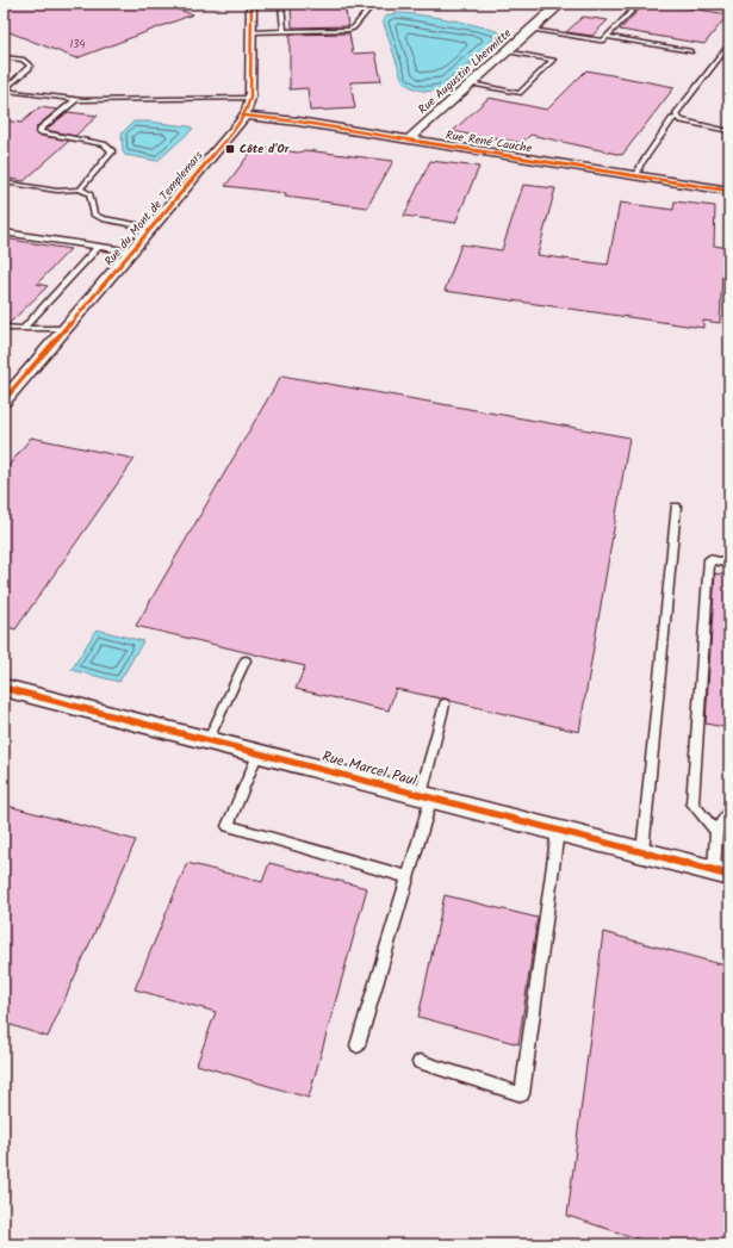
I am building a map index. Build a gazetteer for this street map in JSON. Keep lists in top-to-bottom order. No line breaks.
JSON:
{"streets":{"street":["Rue Augustin Lhermitte","Rue René Cauche","Rue du Mont de Templemars","Rue Marcel Paul"]},"crossings":[["Rue Augustin Lhermitte","Rue René Cauche"],["Rue René Cauche","Rue du Mont de Templemars"]],"places":{"transit":["Côte d'Or"]},"house_numbers":["134"]}
